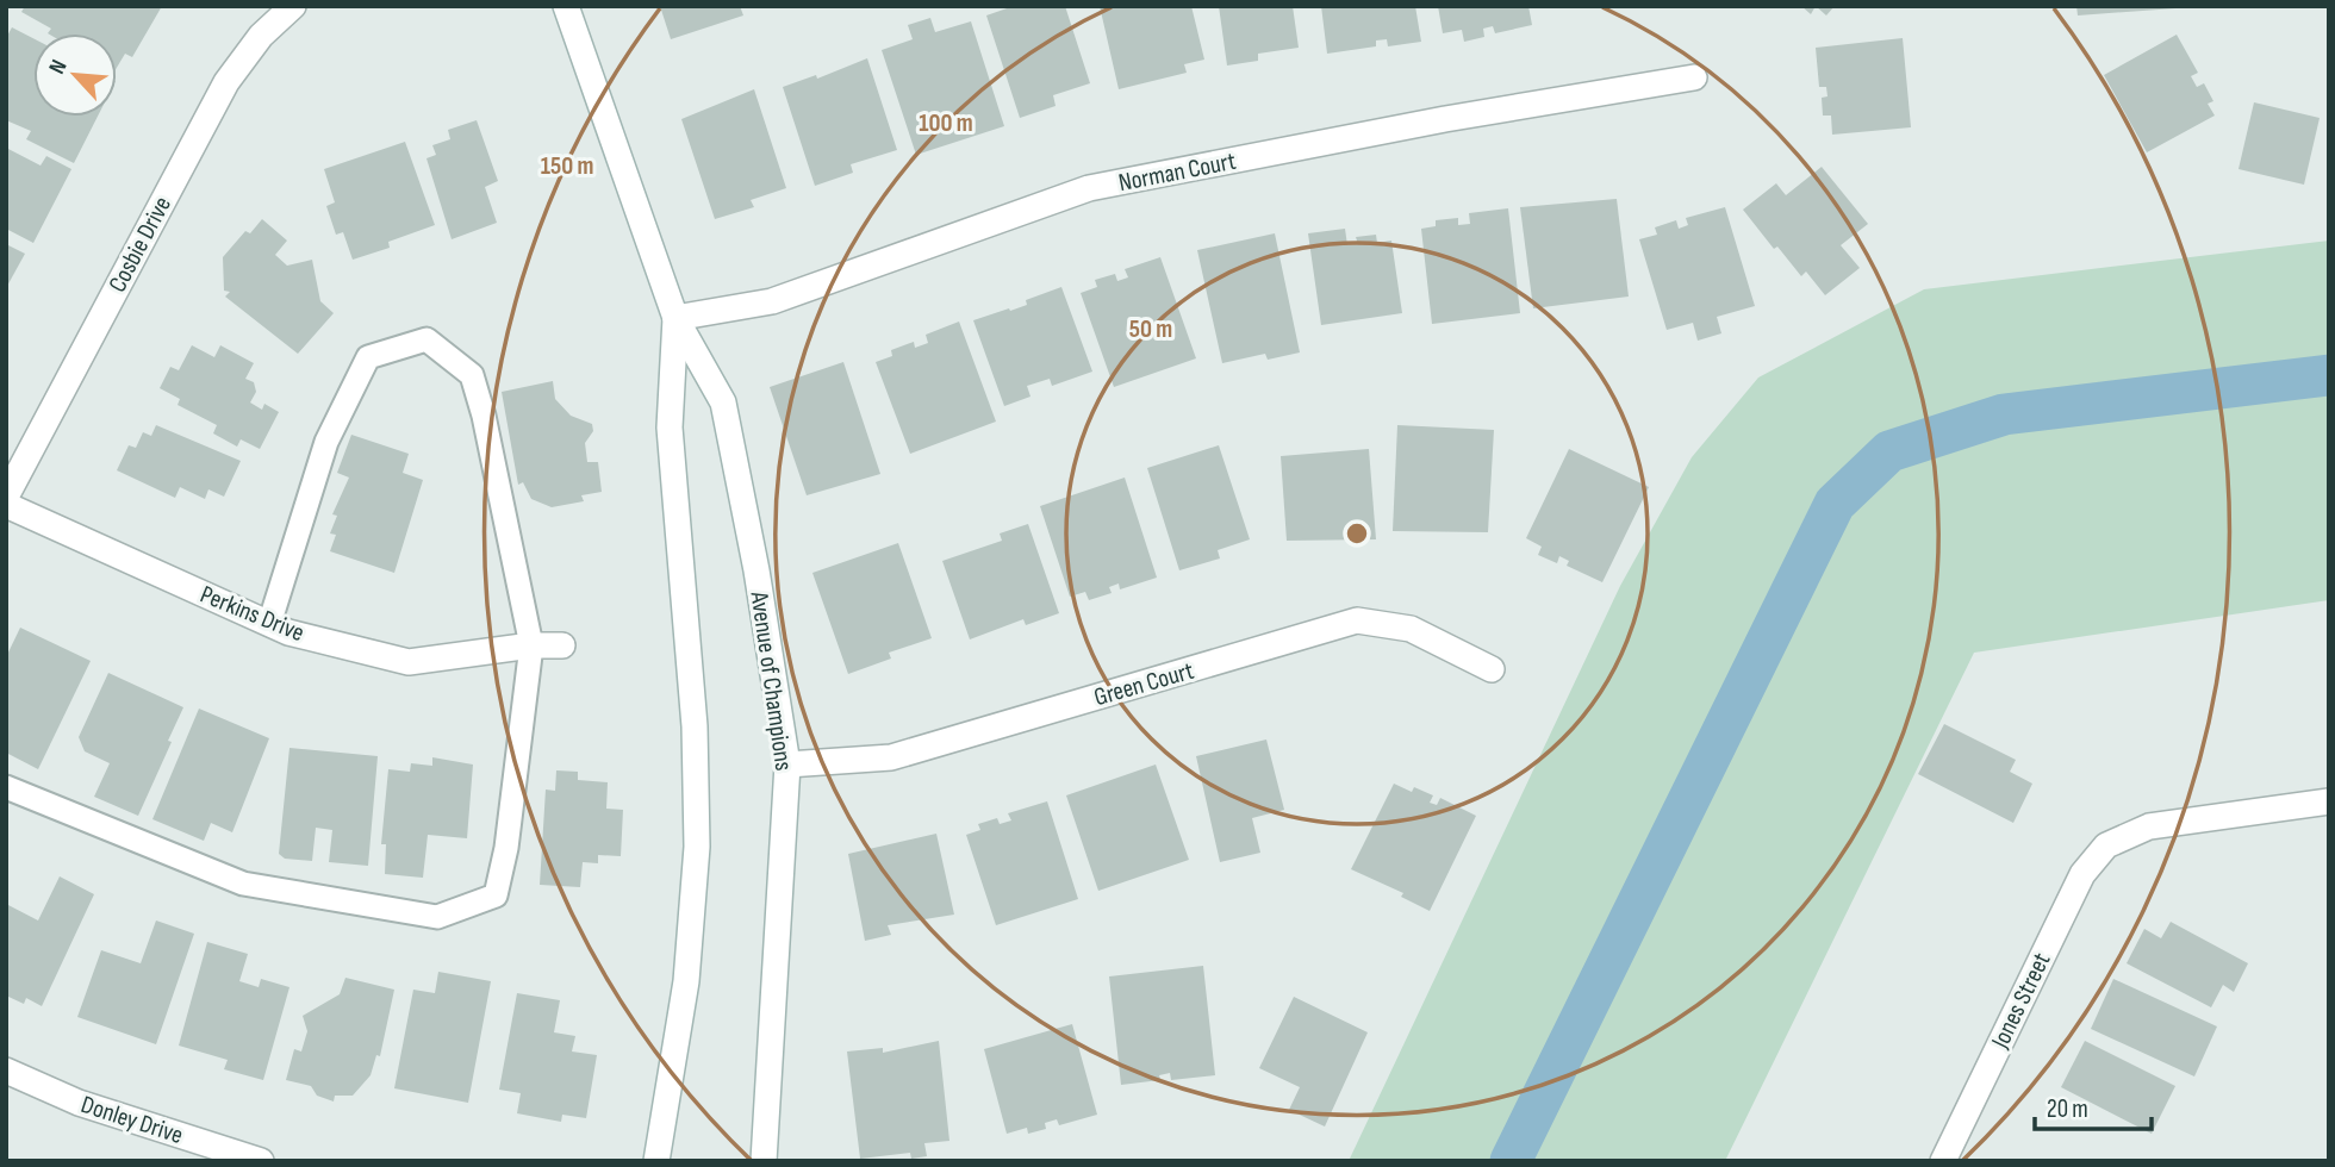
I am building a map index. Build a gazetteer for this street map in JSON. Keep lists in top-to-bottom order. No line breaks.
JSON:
{"streets":{"street":["Norman Court","Cosbie Drive","Perkins Drive","Avenue of Champions","Green Court","Jones Street","Donley Drive"]},"crossings":[["Norman Court","Avenue of Champions"],["Avenue of Champions","Green Court"]],"scale_bar":"20 m","north":"top left","rings":["100 m","150 m","50 m"]}
